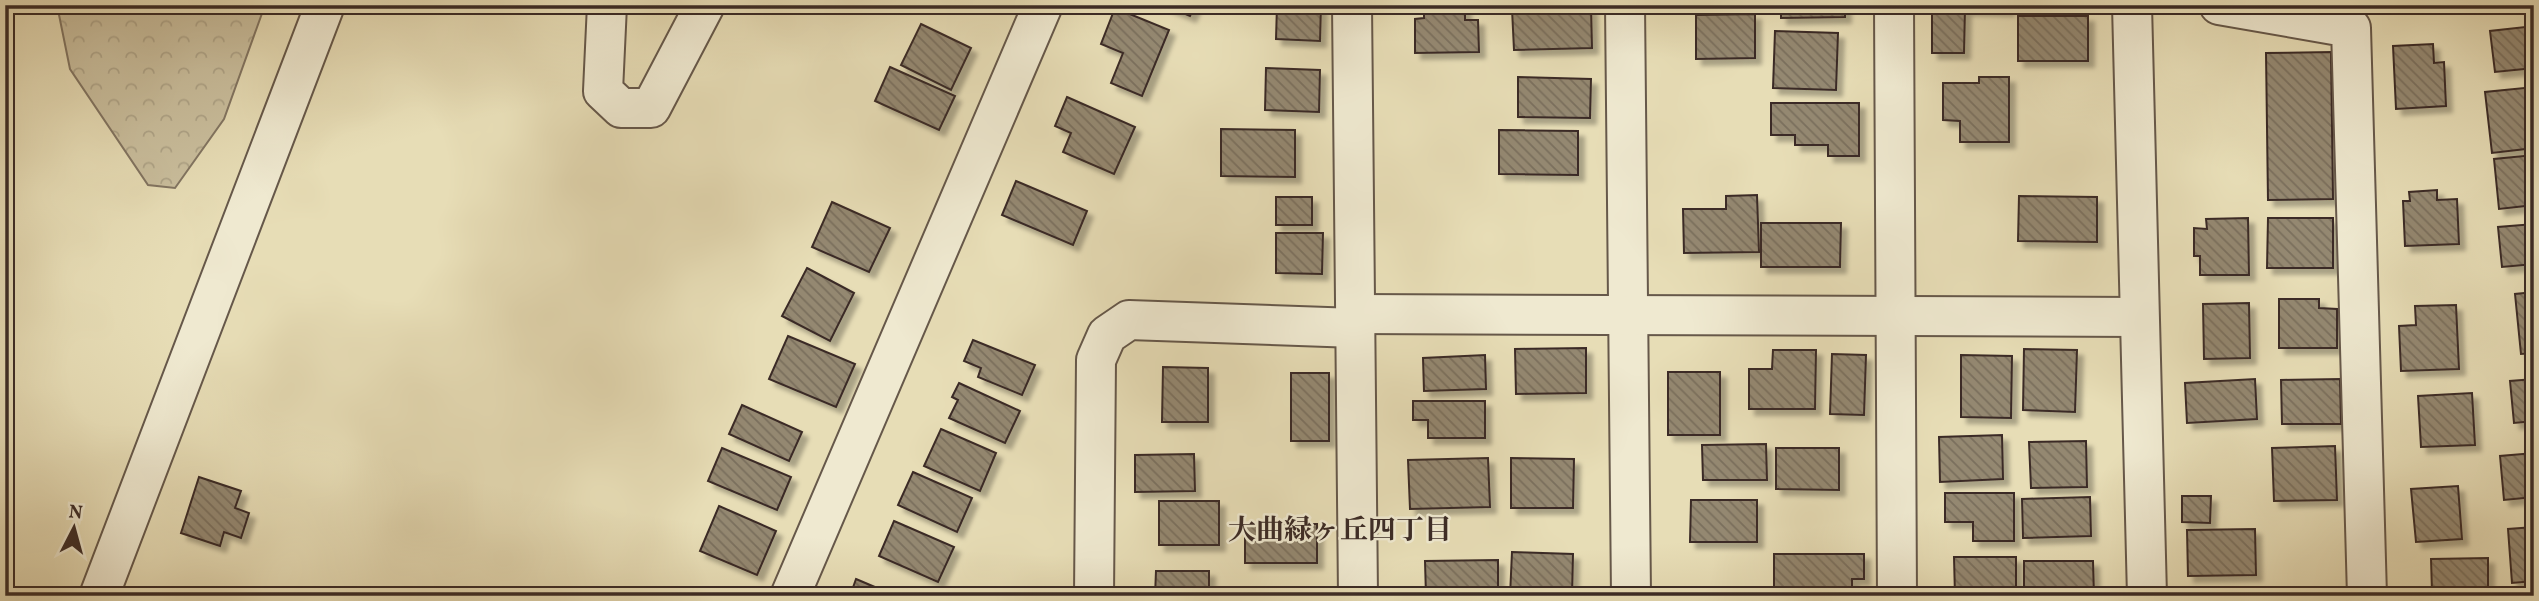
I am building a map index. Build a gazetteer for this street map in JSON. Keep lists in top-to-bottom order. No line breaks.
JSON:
{"districts":["大曲緑ヶ丘四丁目"],"north":"top"}
